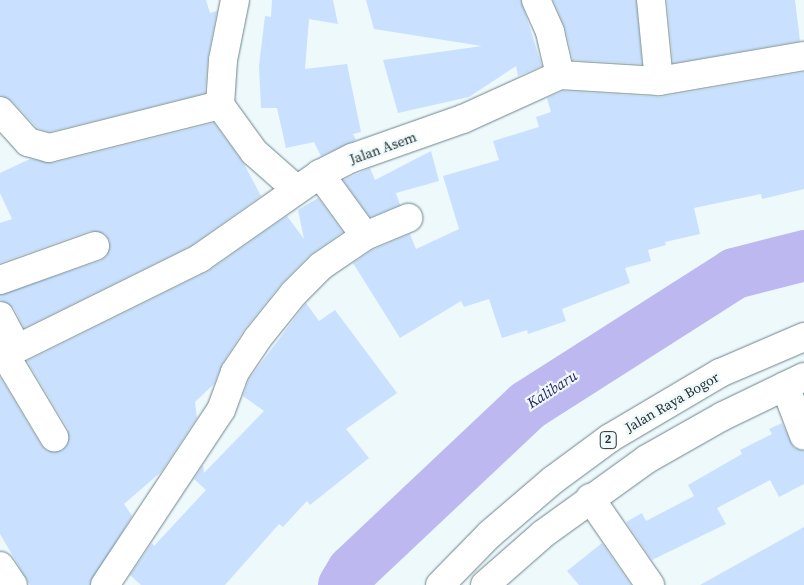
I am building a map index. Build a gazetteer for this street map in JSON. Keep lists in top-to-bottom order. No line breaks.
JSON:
{"streets":{"main road":["Jalan Asem","Jalan Raya Bogor","2"]},"water":["Kalibaru"]}
